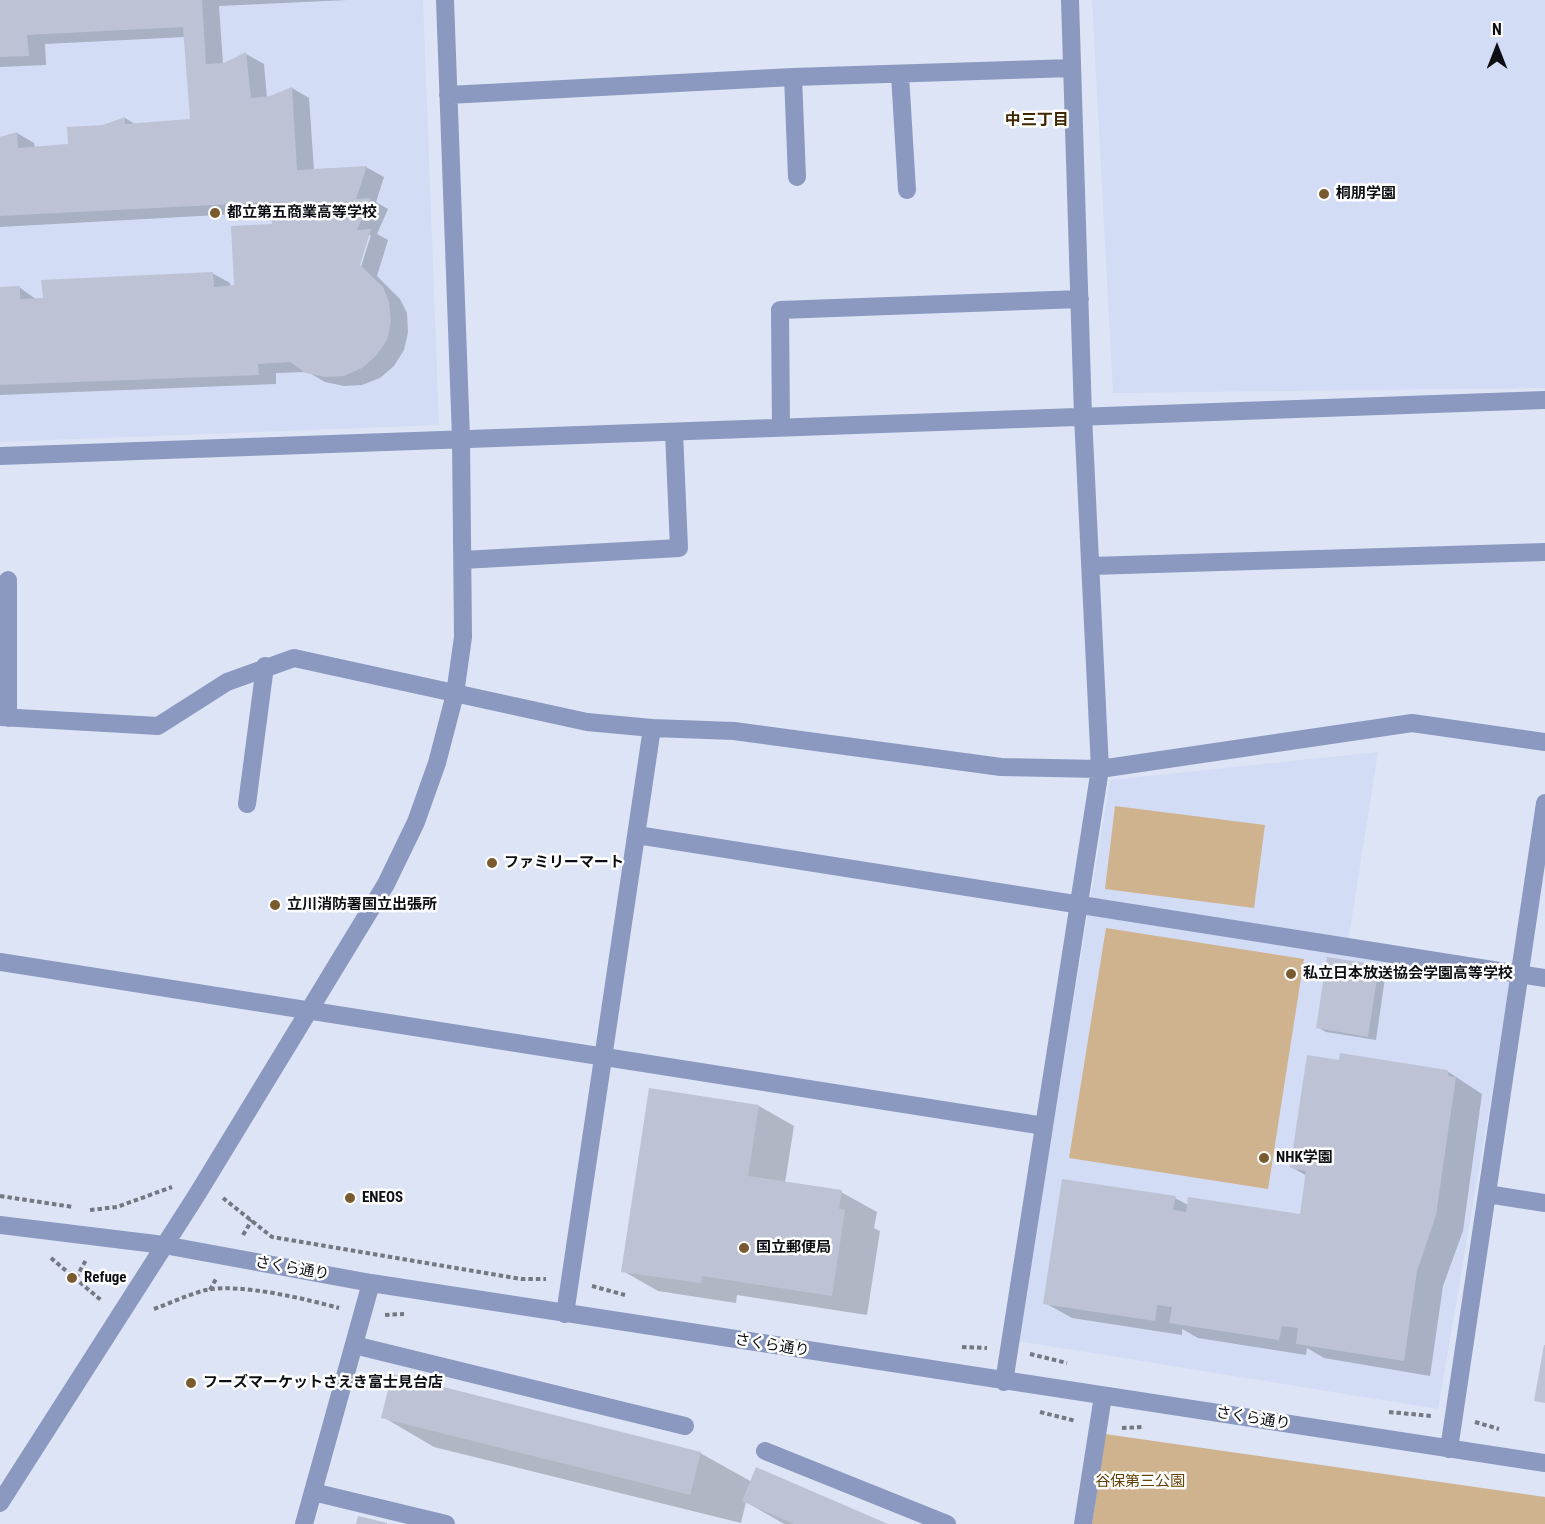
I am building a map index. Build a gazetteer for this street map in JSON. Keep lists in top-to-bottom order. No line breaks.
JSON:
{"streets":{"street":["さくら通り"]},"districts":["中三丁目"],"parks":["谷保第三公園"],"places":["桐朋学園","都立第五商業高等学校","ファミリーマート","立川消防署国立出張所","私立日本放送協会学園高等学校","NHK学園","ENEOS","国立郵便局","Refuge","フーズマーケットさえき富士見台店"],"north":"top"}
